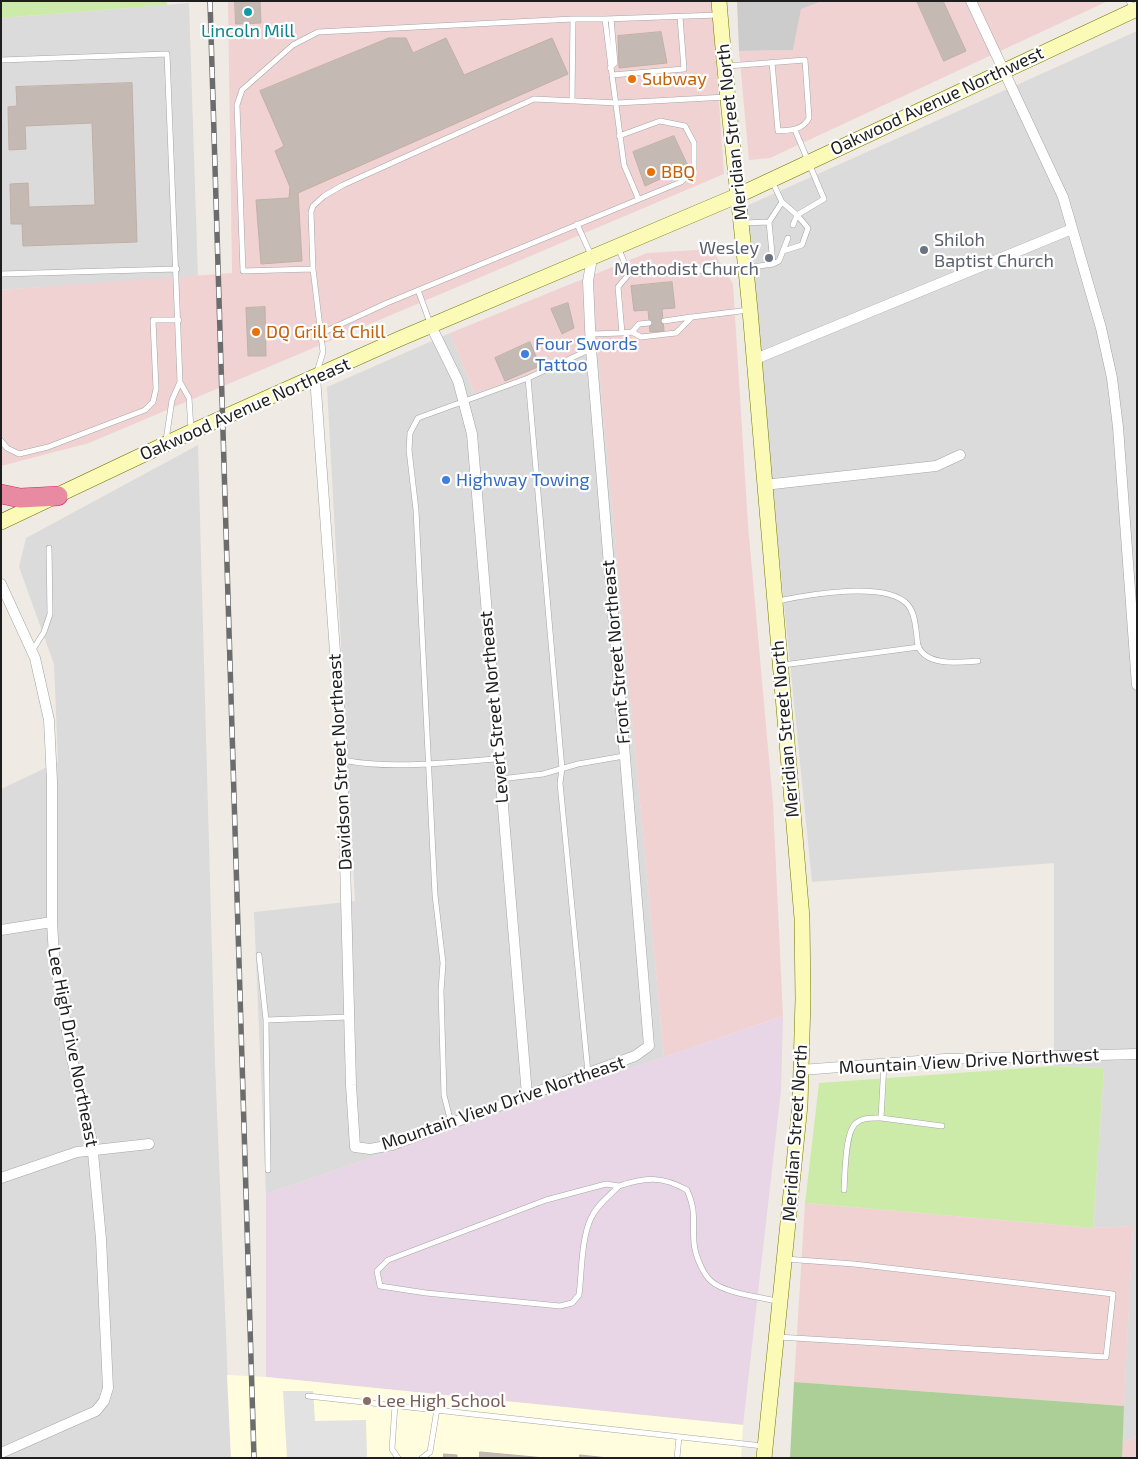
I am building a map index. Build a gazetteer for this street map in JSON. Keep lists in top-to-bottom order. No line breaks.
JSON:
{"streets":{"street":["Oakwood Avenue Northwest","Meridian Street North","Oakwood Avenue Northeast","Front Street Northeast","Levert Street Northeast","Davidson Street Northeast","Lee High Drive Northeast","Mountain View Drive Northwest","Mountain View Drive Northeast"]},"crossings":[["Oakwood Avenue Northwest","Meridian Street North"],["Oakwood Avenue Northwest","Oakwood Avenue Northeast"],["Meridian Street North","Oakwood Avenue Northeast"],["Meridian Street North","Mountain View Drive Northwest"],["Oakwood Avenue Northeast","Front Street Northeast"],["Oakwood Avenue Northeast","Levert Street Northeast"],["Oakwood Avenue Northeast","Davidson Street Northeast"],["Front Street Northeast","Mountain View Drive Northeast"],["Levert Street Northeast","Mountain View Drive Northeast"],["Davidson Street Northeast","Mountain View Drive Northeast"]],"places":["Lincoln Mill","Subway","BBQ","Shiloh Baptist Church","Wesley Methodist Church","DQ Grill & Chill","Four Swords Tattoo","Highway Towing","Lee High School"]}
